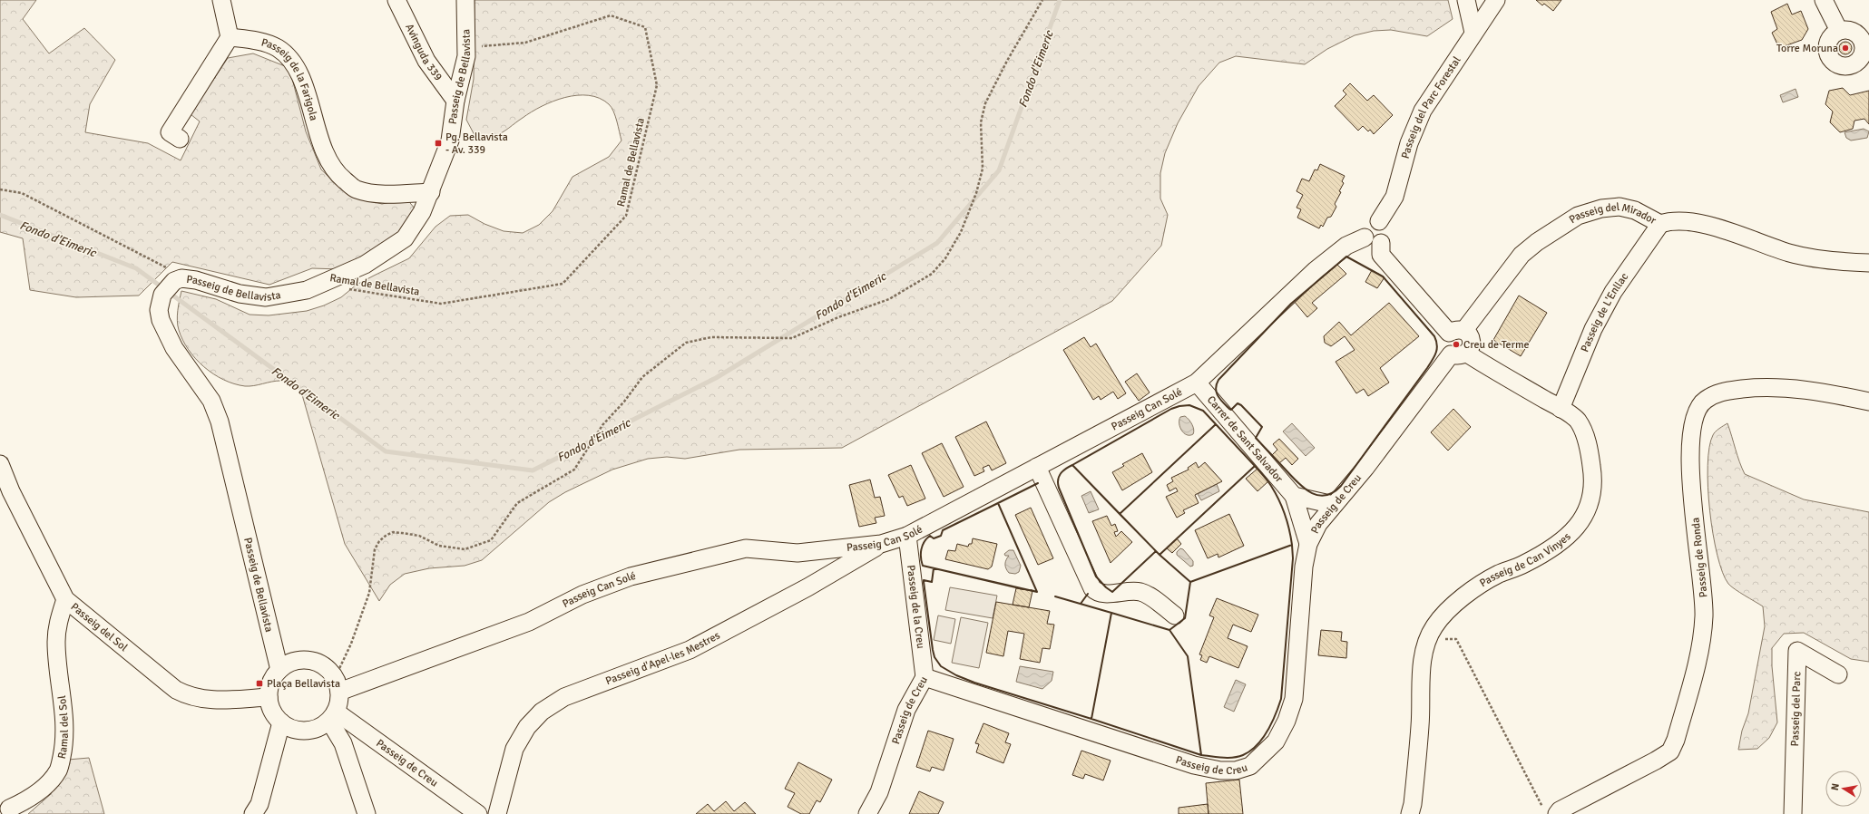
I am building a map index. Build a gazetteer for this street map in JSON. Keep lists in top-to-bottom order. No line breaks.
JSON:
{"streets":{"street":["Avinguda 339","Passeig de Bellavista","Passeig de la Farigola","Passeig del Parc Forestal","Passeig del Mirador","Passeig de L'Enllac","Passeig Can Solé","Carrer de Sant Salvador","Passeig de Creu","Passeig de Ronda","Passeig de Can Vinyes","Passeig de la Creu","Passeig del Sol","Passeig d'Apel·les Mestres","Passeig del Parc","Ramal del Sol"],"path":["Ramal de Bellavista"]},"crossings":[["Avinguda 339","Passeig de Bellavista"],["Passeig de Bellavista","Passeig de la Farigola"],["Passeig de Bellavista","Ramal de Bellavista"],["Passeig de Bellavista","Passeig Can Solé"],["Passeig de Bellavista","Passeig de Creu"],["Passeig de Bellavista","Passeig del Sol"],["Passeig del Parc Forestal","Passeig Can Solé"],["Passeig del Mirador","Passeig de L'Enllac"],["Passeig de L'Enllac","Passeig de Can Vinyes"],["Passeig Can Solé","Carrer de Sant Salvador"],["Passeig Can Solé","Passeig de Creu"],["Passeig Can Solé","Passeig de la Creu"],["Passeig Can Solé","Passeig del Sol"],["Passeig Can Solé","Passeig d'Apel·les Mestres"],["Carrer de Sant Salvador","Passeig de Creu"],["Passeig de Creu","Passeig de Can Vinyes"],["Passeig de Creu","Passeig de la Creu"],["Passeig de Creu","Passeig del Sol"],["Passeig del Sol","Ramal del Sol"]],"water":["Fondo d'Eimeric"],"places":{"other":["Torre Moruna","Creu de Terme"],"transit":["Pg. Bellavista - Av. 339","Plaça Bellavista"]},"north":"left"}
